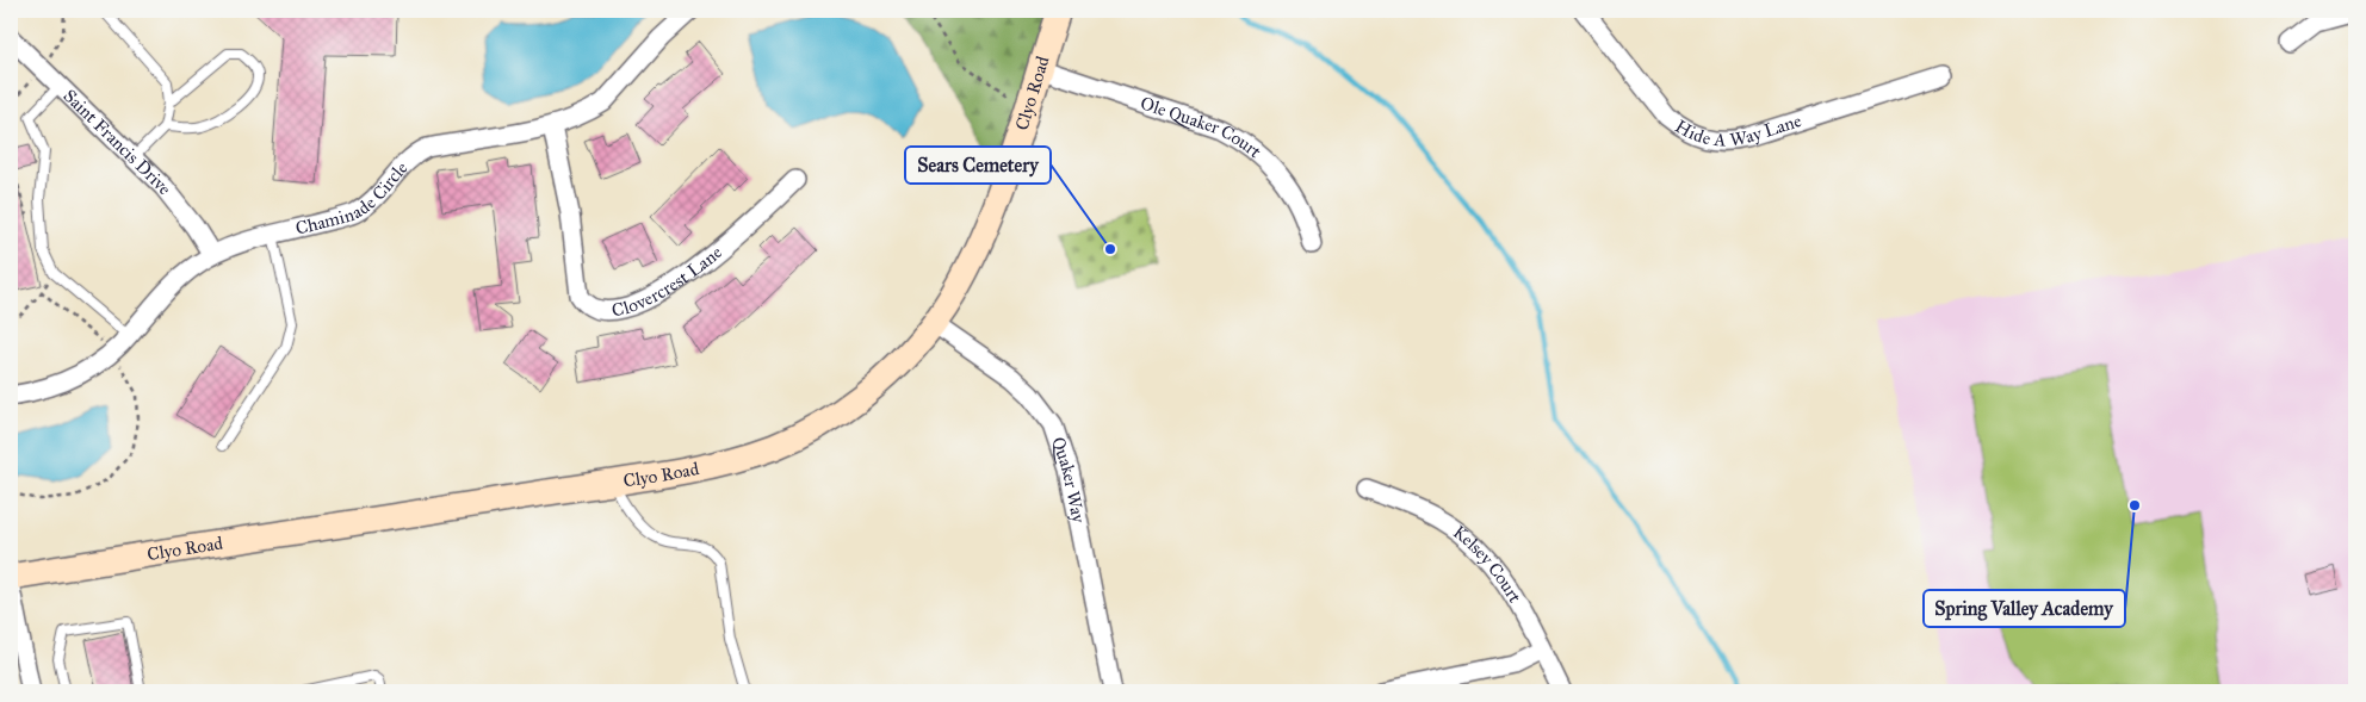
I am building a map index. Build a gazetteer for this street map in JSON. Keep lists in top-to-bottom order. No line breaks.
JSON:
{"streets":{"street":["Clyo Road","Hide A Way Lane","Ole Quaker Court","Saint Francis Drive","Chaminade Circle","Clovercrest Lane","Quaker Way","Kelsey Court"]},"crossings":[["Clyo Road","Ole Quaker Court"],["Clyo Road","Quaker Way"],["Saint Francis Drive","Chaminade Circle"],["Chaminade Circle","Clovercrest Lane"]],"places":["Sears Cemetery","Spring Valley Academy"]}
